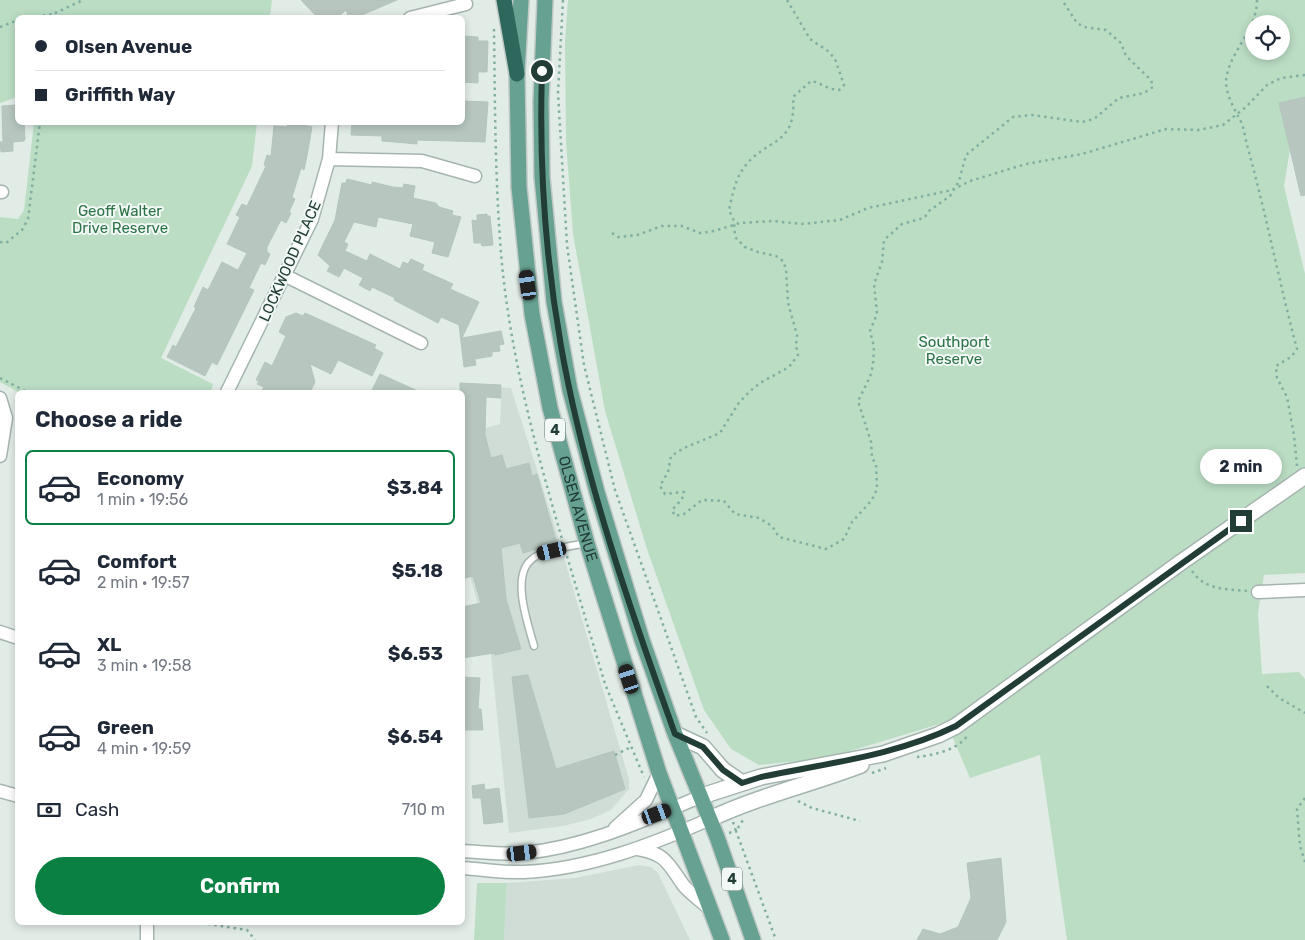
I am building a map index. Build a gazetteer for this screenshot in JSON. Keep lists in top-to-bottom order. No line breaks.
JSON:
{"streets":{"main road":["4","OLSEN AVENUE"],"street":["LOCKWOOD PLACE"]},"parks":["Geoff Walter Drive Reserve","Southport Reserve"],"page":{"banner":["Olsen Avenue","Griffith Way"],"heading":"Choose a ride","bubble":"2 min","list":[{"name":"Economy","note":"1 min · 19:56","value":"$3.84"},{"name":"Comfort","note":"2 min · 19:57","value":"$5.18"},{"name":"XL","note":"3 min · 19:58","value":"$6.53"},{"name":"Green","note":"4 min · 19:59","value":"$6.54"}],"pay":["Cash","710 m"],"buttons":"Confirm"}}
